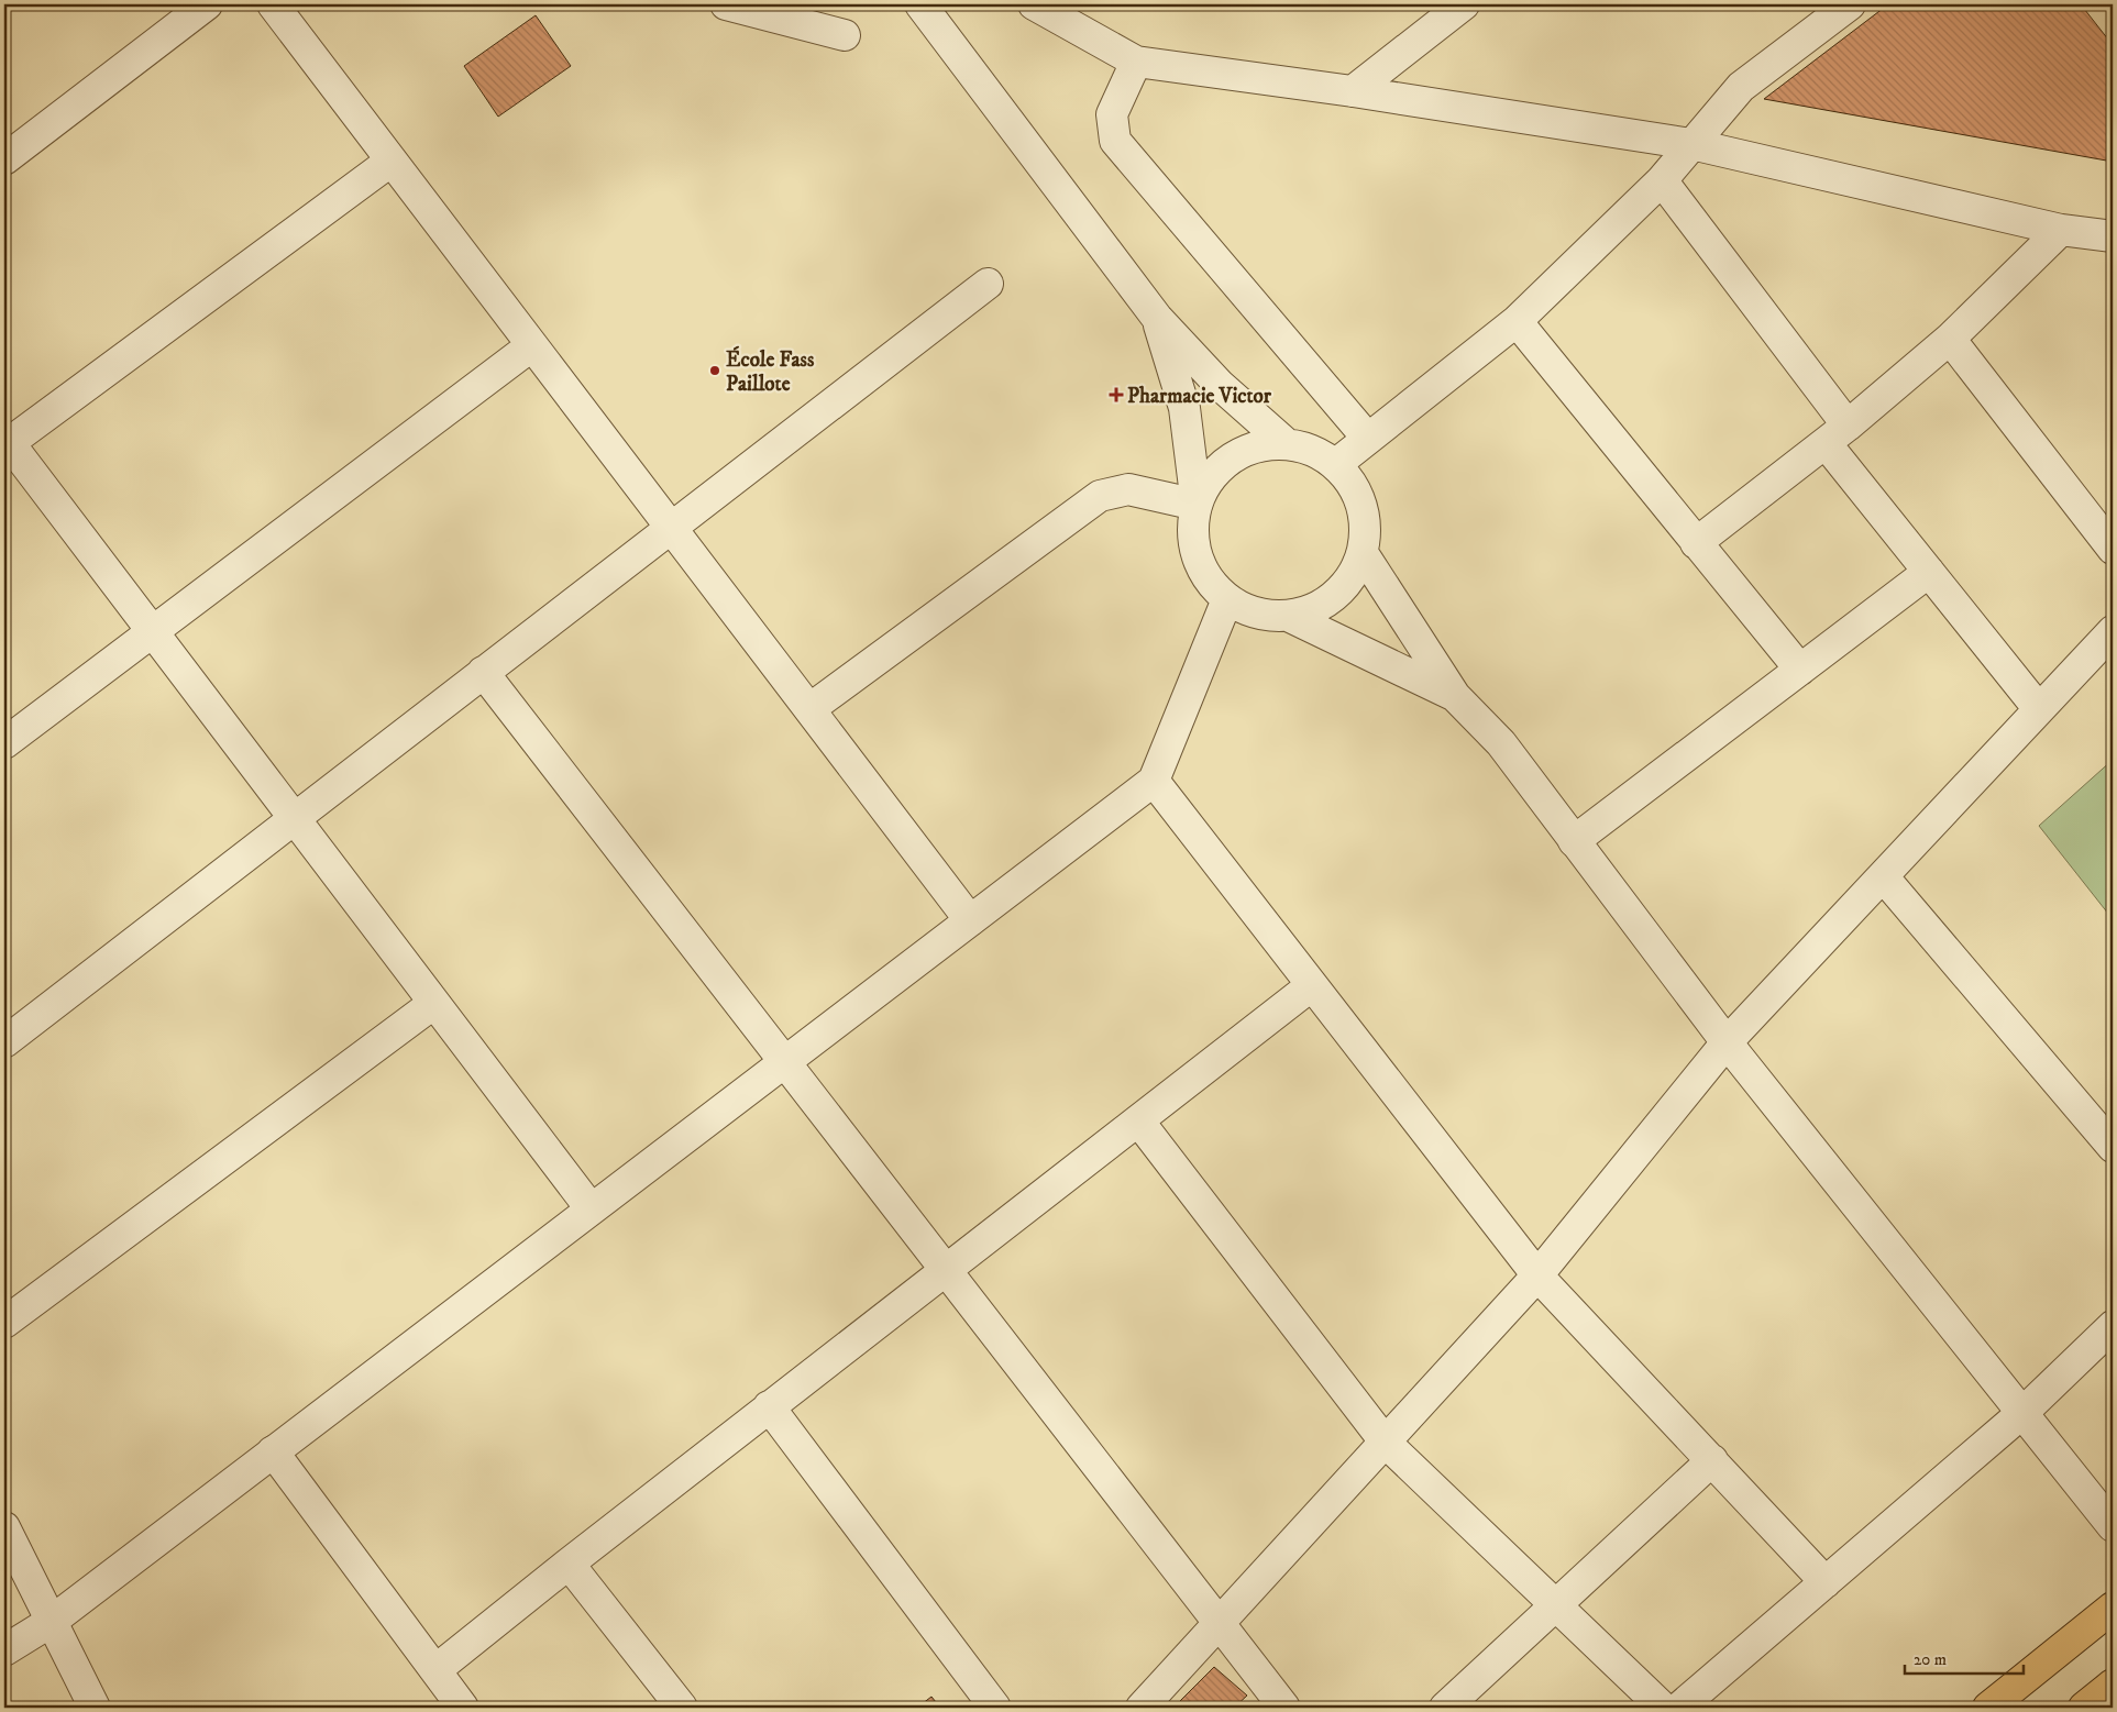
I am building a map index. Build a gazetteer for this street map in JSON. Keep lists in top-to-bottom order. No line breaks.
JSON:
{"places":{"other":["École Fass Paillote"],"health":["Pharmacie Victor"]},"scale_bar":"20 m"}
